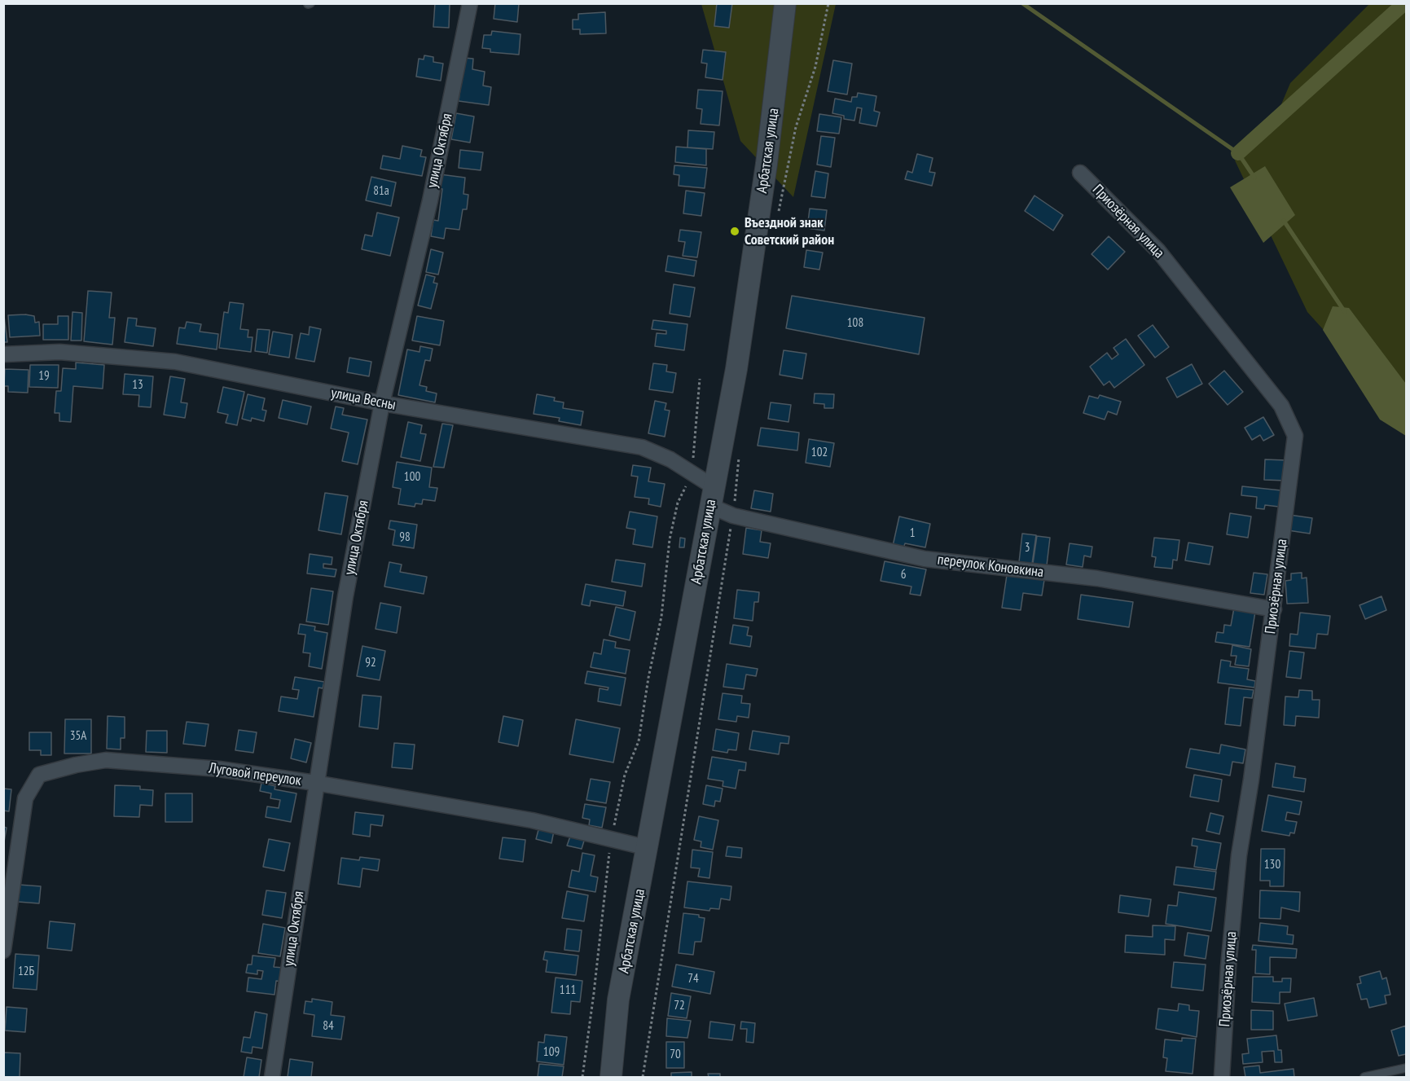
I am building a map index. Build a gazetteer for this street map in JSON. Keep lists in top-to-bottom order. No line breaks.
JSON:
{"streets":{"main road":["Арбатская улица"],"street":["улица Октября","Приозёрная улица","улица Весны","переулок Коновкина","Луговой переулок"]},"crossings":[["улица Октября","улица Весны"],["улица Октября","Луговой переулок"],["Арбатская улица","улица Весны"],["Арбатская улица","переулок Коновкина"],["Арбатская улица","Луговой переулок"],["Приозёрная улица","переулок Коновкина"],["улица Весны","переулок Коновкина"]],"places":["Въездной знак Советский район"],"house_numbers":["81а","108","19","13","102","100","1","98","3","6","92","35А","130","12Б","74","111","72","84","109","70"]}
